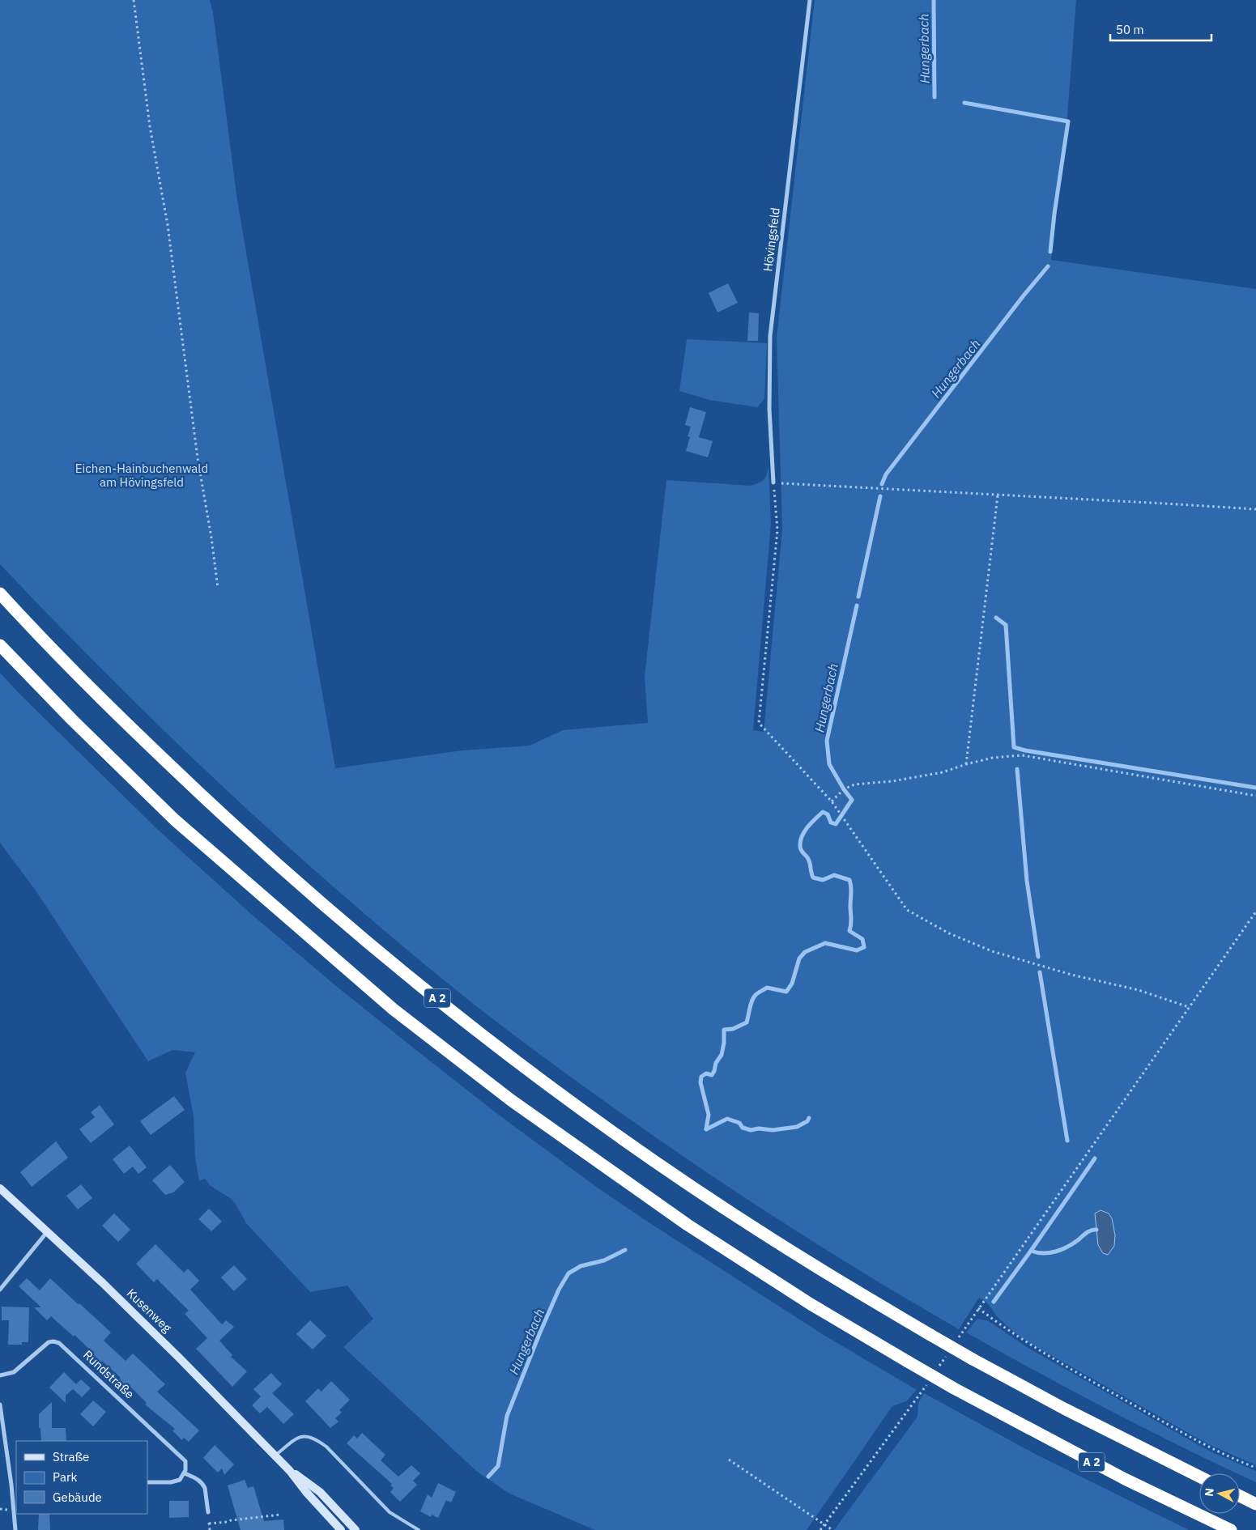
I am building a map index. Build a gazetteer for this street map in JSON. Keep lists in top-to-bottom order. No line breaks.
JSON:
{"streets":{"highway":["A 2"],"street":["Hövingsfeld","Kusenweg","Rundstraße"]},"water":["Hungerbach"],"parks":["Eichen-Hainbuchenwald am Hövingsfeld"],"legend":["Straße","Park","Gebäude"],"scale_bar":"50 m","north":"left"}
